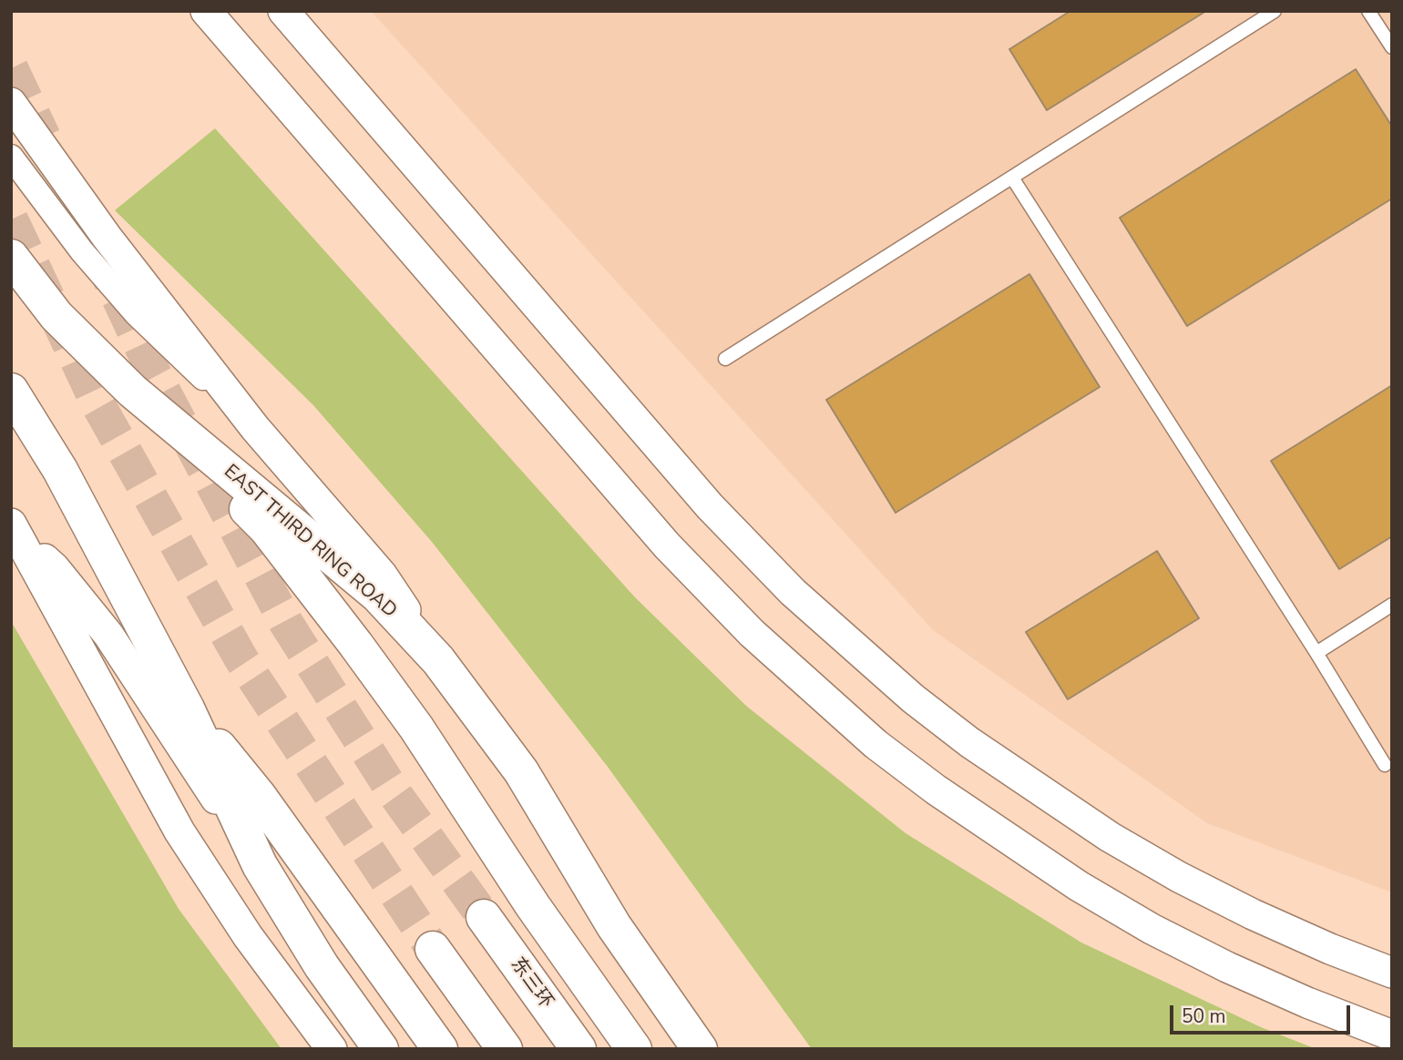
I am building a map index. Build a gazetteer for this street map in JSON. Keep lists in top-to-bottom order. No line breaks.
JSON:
{"streets":{"main road":["EAST THIRD RING ROAD","东三环"]},"scale_bar":"50 m"}
